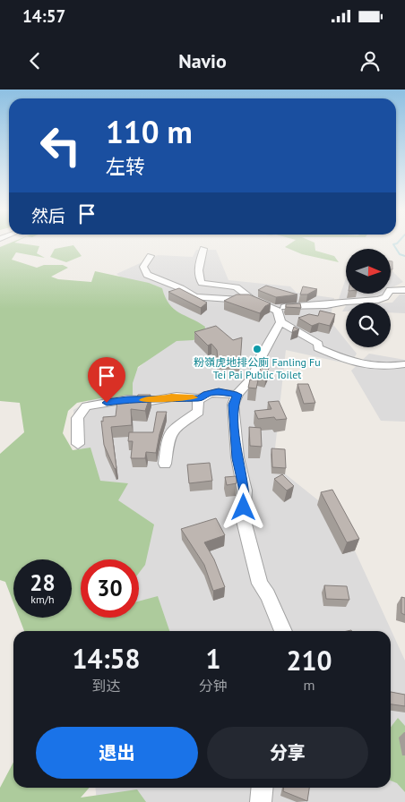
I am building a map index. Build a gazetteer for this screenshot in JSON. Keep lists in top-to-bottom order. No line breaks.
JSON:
{"places":["粉嶺虎地排公廁 Fanling Fu Tei Pai Public Toilet"],"north":"right","page":{"status":"14:57","header":"Navio","turn":["110 m","左转"],"then":"然后","speed":"28 km/h","limit":"30","eta":["14:58","到达","1","分钟","210","m"],"buttons":["退出","分享"]}}
